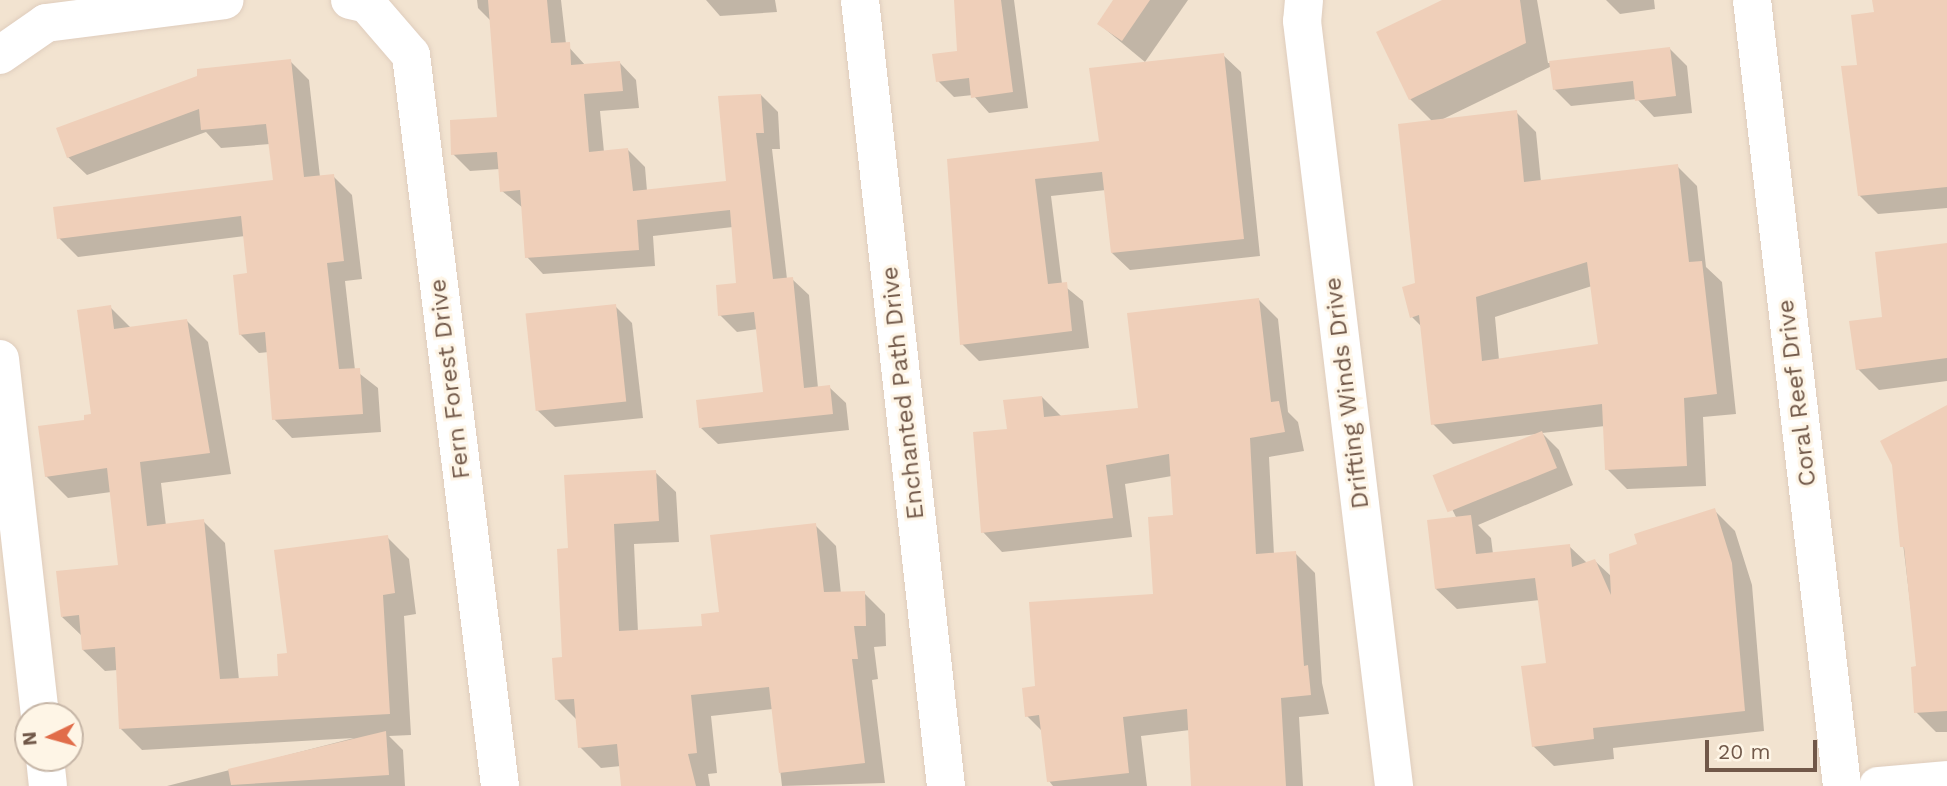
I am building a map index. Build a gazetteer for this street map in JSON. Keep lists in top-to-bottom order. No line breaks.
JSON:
{"streets":{"street":["Fern Forest Drive","Enchanted Path Drive","Drifting Winds Drive","Coral Reef Drive"]},"scale_bar":"20 m","north":"left"}
